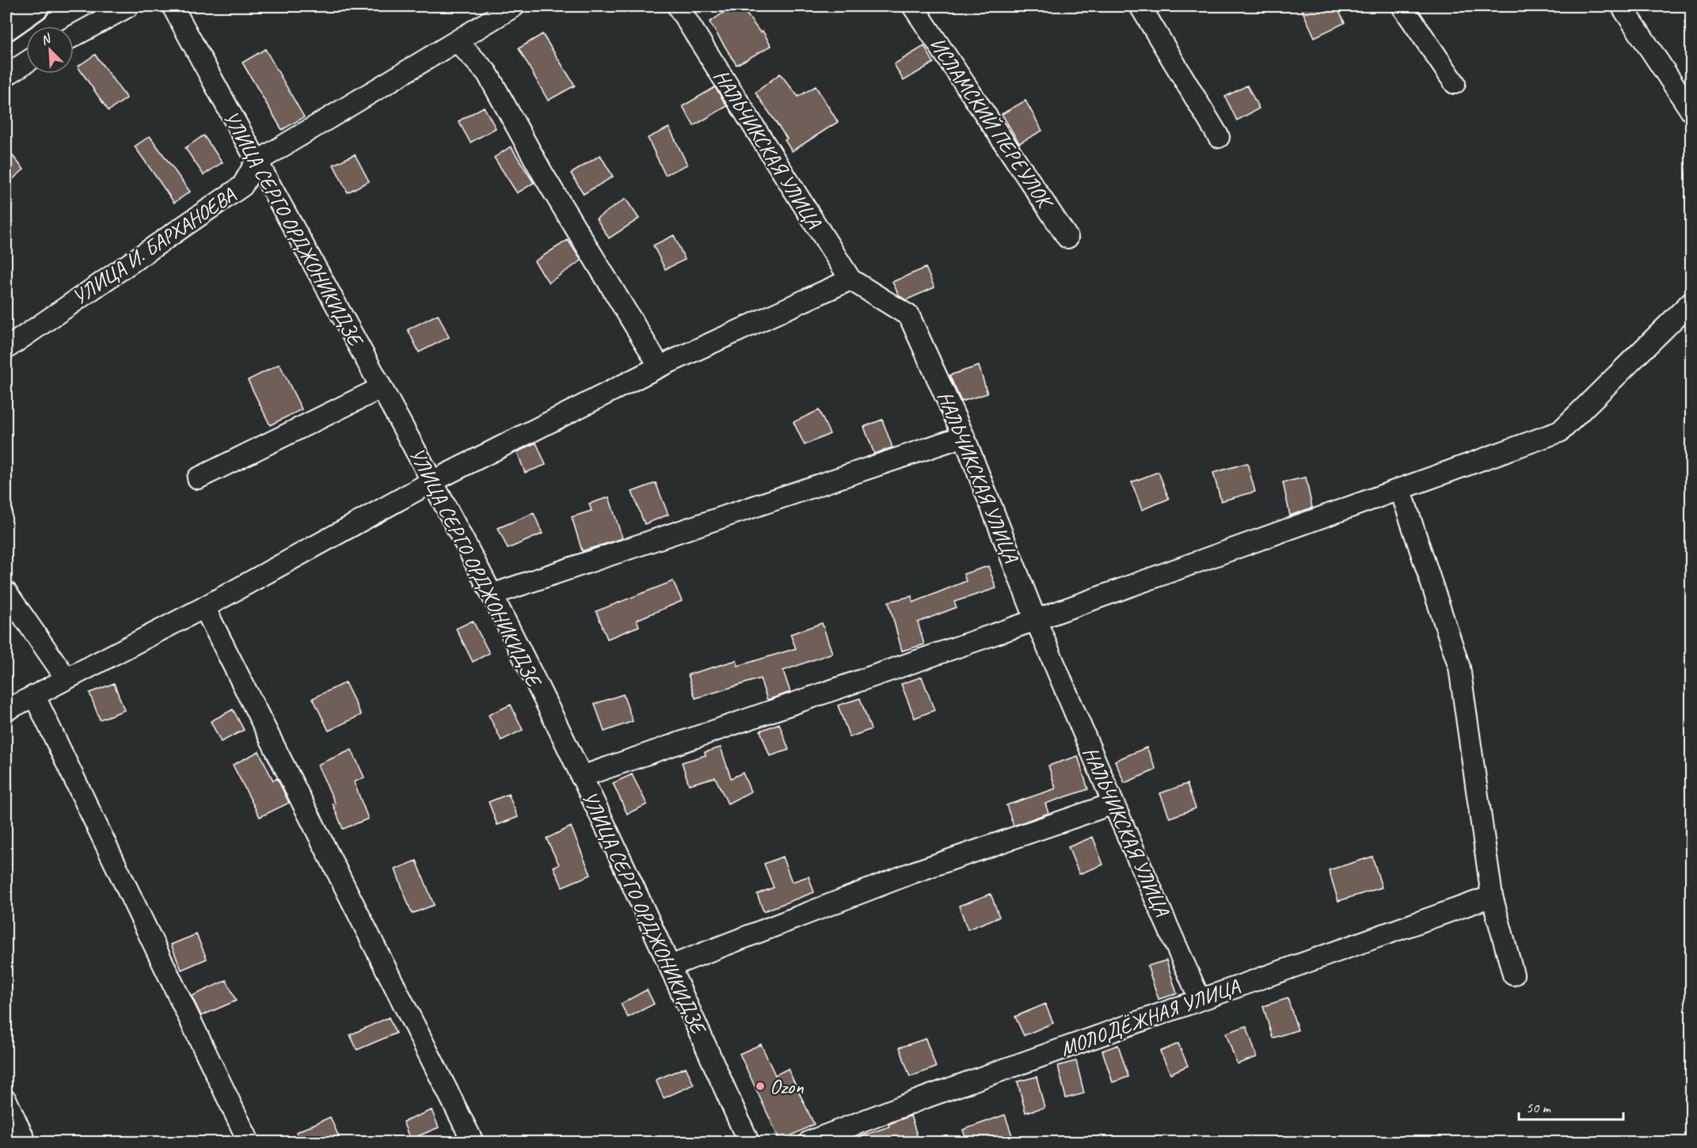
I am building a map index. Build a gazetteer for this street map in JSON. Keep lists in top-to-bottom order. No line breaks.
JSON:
{"streets":{"street":["ИСЛАМСКИЙ ПЕРЕУЛОК","НАЛЬЧИКСКАЯ УЛИЦА","УЛИЦА СЕРГО ОРДЖОНИКИДЗЕ","УЛИЦА И. БАРХАНОЕВА","МОЛОДЁЖНАЯ УЛИЦА"]},"crossings":[["НАЛЬЧИКСКАЯ УЛИЦА","МОЛОДЁЖНАЯ УЛИЦА"],["УЛИЦА СЕРГО ОРДЖОНИКИДЗЕ","УЛИЦА И. БАРХАНОЕВА"]],"places":["Ozon"],"scale_bar":"50 m","north":"top left"}
